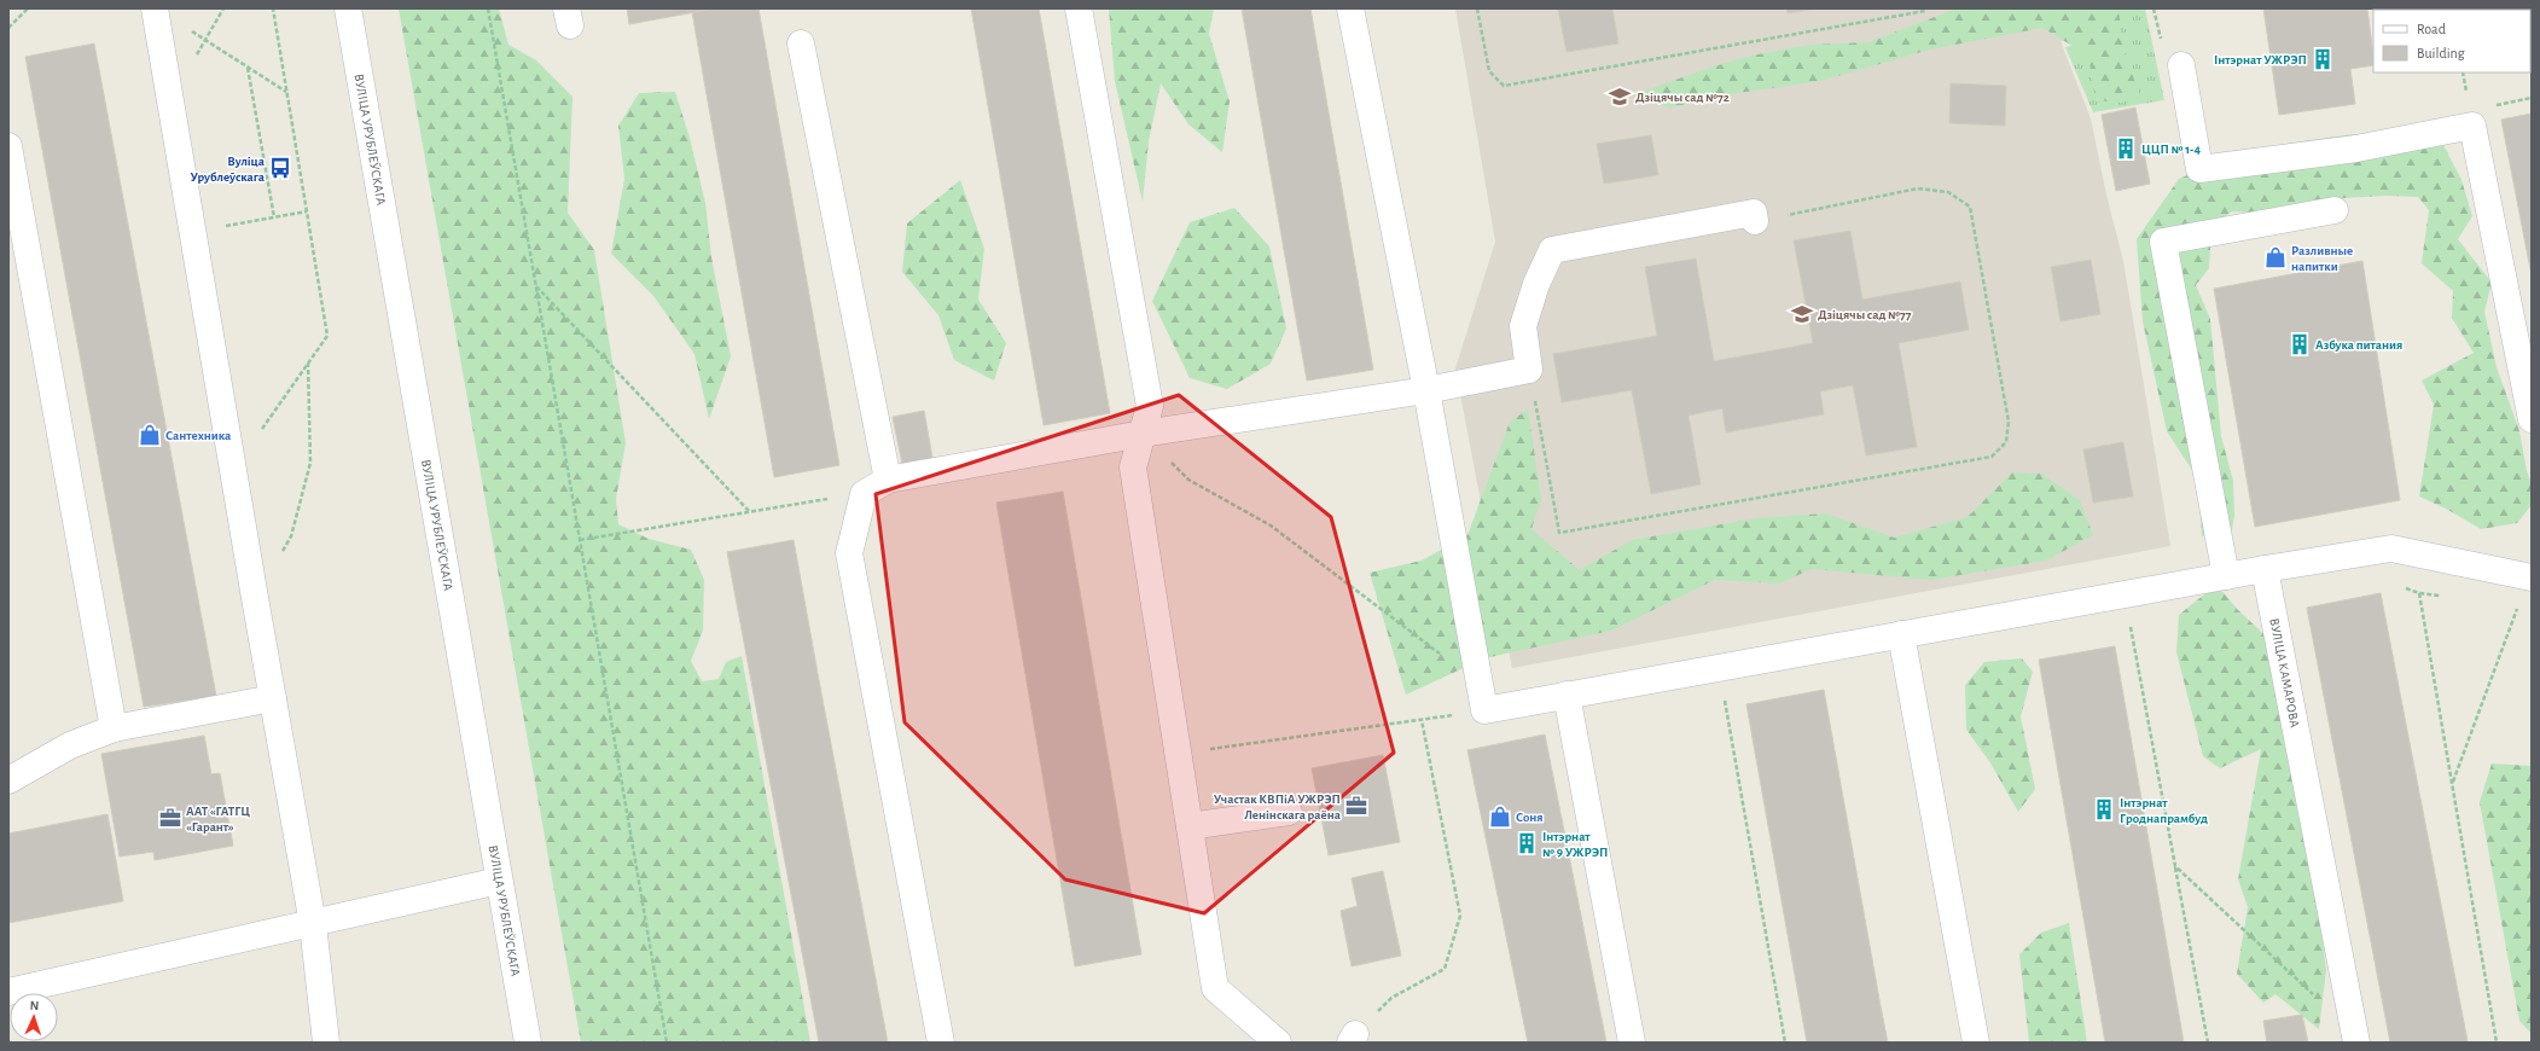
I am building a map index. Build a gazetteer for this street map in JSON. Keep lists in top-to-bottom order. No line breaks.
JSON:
{"streets":{"street":["ВУЛІЦА УРУБЛЕЎСКАГА","ВУЛІЦА КАМАРОВА"]},"places":{"building":["Інтэрнат УЖРЭП","ЦЦП № 1-4","Азбука питания","Інтэрнат Гроднапрамбуд","Інтэрнат № 9 УЖРЭП"],"school or university":["Дзіцячы сад №72","Дзіцячы сад №77"],"bus stop":["Вуліца Урублеўскага"],"shop":["Разливные напитки","Сантехника","Соня"],"office":["Участак КВПіА УЖРЭП Ленінскага раёна","ААТ «ГАТГЦ «Гарант»"]},"legend":["Road","Building"],"north":"top"}
